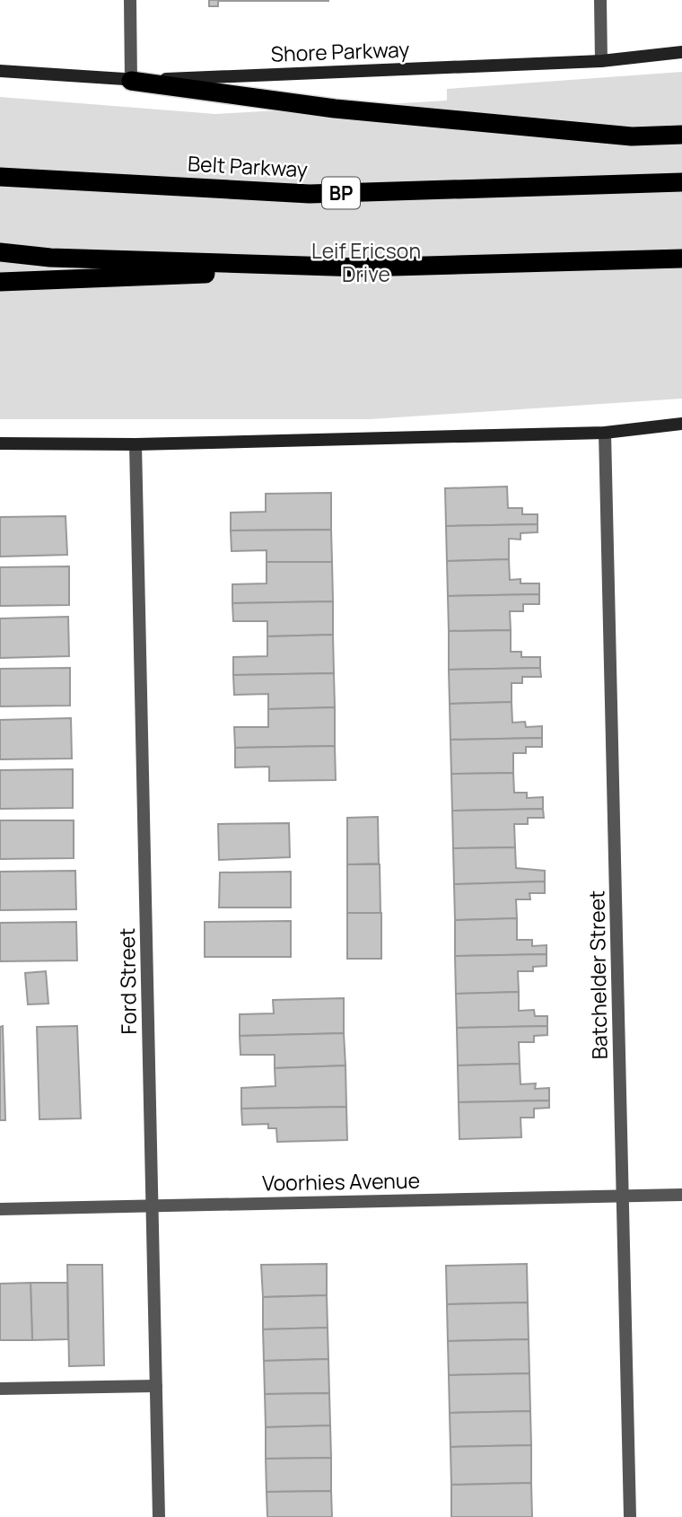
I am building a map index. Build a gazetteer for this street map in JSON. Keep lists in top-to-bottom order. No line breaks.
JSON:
{"streets":{"highway":["Belt Parkway","BP"],"main road":["Shore Parkway"],"street":["Batchelder Street","Ford Street","Voorhies Avenue"]},"crossings":[["Batchelder Street","Voorhies Avenue"],["Ford Street","Voorhies Avenue"]],"parks":["Leif Ericson Drive"]}
